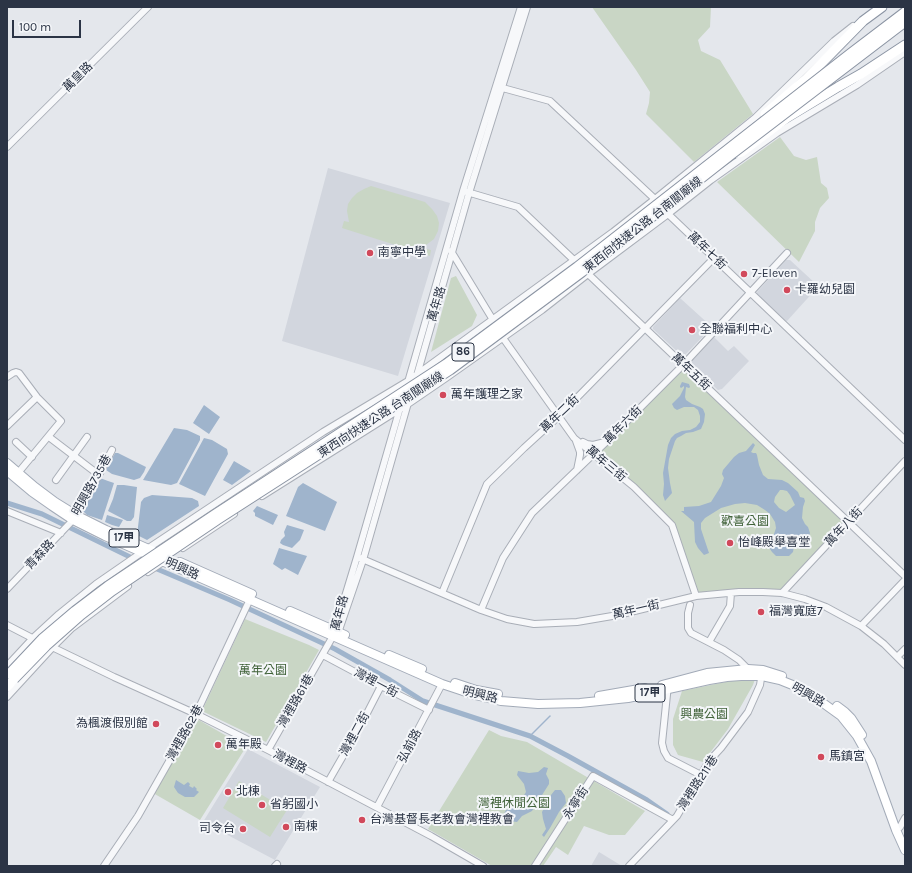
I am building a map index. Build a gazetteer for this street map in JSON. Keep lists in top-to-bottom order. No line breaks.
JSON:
{"streets":{"highway":["東西向快速公路 台南關廟線","86"],"main road":["17甲","明興路"],"street":["萬皇路","萬年七街","萬年路","萬年五街","萬年二街","萬年六街","萬年三街","明興路735巷","萬年八街","青森路","萬年一街","灣裡一街","灣裡路61巷","灣裡路62巷","灣裡二街","弘前路","灣裡路","灣裡路211巷","永寧街"]},"crossings":[["萬年七街","萬年路"],["萬年七街","萬年二街"],["萬年七街","萬年六街"],["萬年路","萬年五街"],["萬年路","明興路"],["萬年路","萬年一街"],["萬年路","灣裡一街"],["萬年路","灣裡路61巷"],["萬年五街","萬年二街"],["萬年五街","萬年六街"],["萬年五街","萬年八街"],["萬年二街","萬年三街"],["萬年二街","萬年一街"],["萬年六街","萬年三街"],["萬年六街","萬年一街"],["萬年三街","萬年一街"],["明興路735巷","青森路"],["明興路735巷","明興路"],["萬年八街","萬年一街"],["青森路","明興路"],["明興路","灣裡路62巷"],["明興路","弘前路"],["明興路","灣裡路211巷"],["灣裡一街","灣裡路61巷"],["灣裡一街","灣裡二街"],["灣裡一街","弘前路"],["灣裡路61巷","灣裡路"],["灣裡路62巷","灣裡路"],["灣裡二街","灣裡路"],["弘前路","灣裡路"],["灣裡路211巷","永寧街"]],"parks":["歡喜公園","萬年公園","興農公園","灣裡休閒公園"],"places":["南寧中學","7-Eleven","卡羅幼兒園","全聯福利中心","萬年護理之家","怡峰殿舉喜堂","福灣寬庭7","為楓渡假別館","萬年殿","馬鎮宮","北棟","省躬國小","台灣基督長老教會灣裡教會","南棟","司令台"],"scale_bar":"100 m"}
